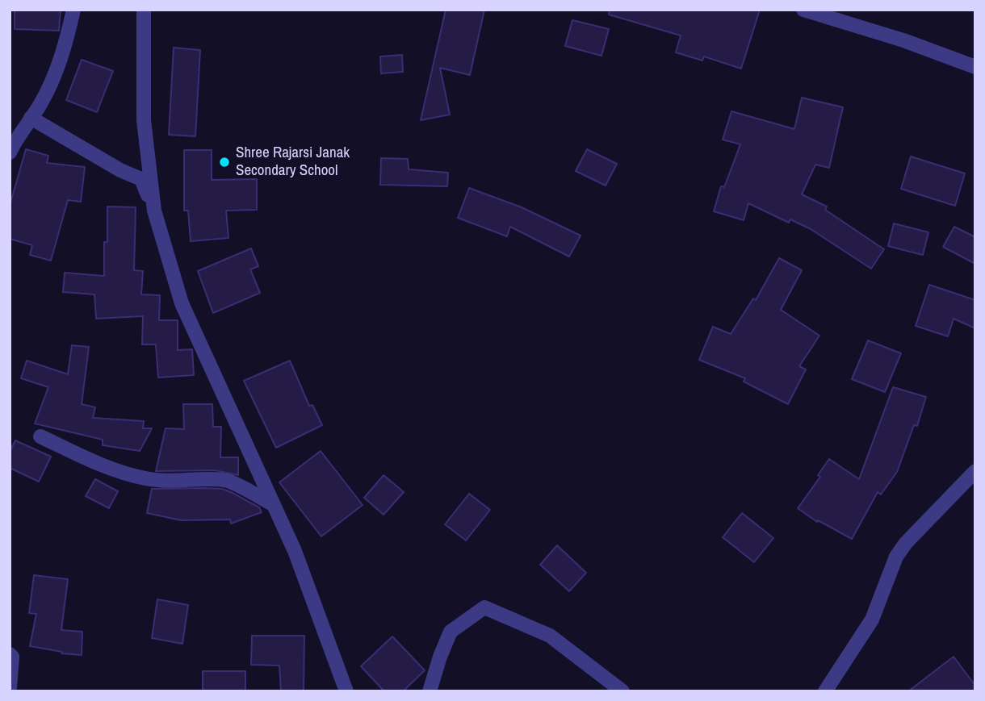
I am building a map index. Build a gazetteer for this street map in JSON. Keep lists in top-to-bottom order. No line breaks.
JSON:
{"places":["Shree Rajarsi Janak Secondary School"]}
